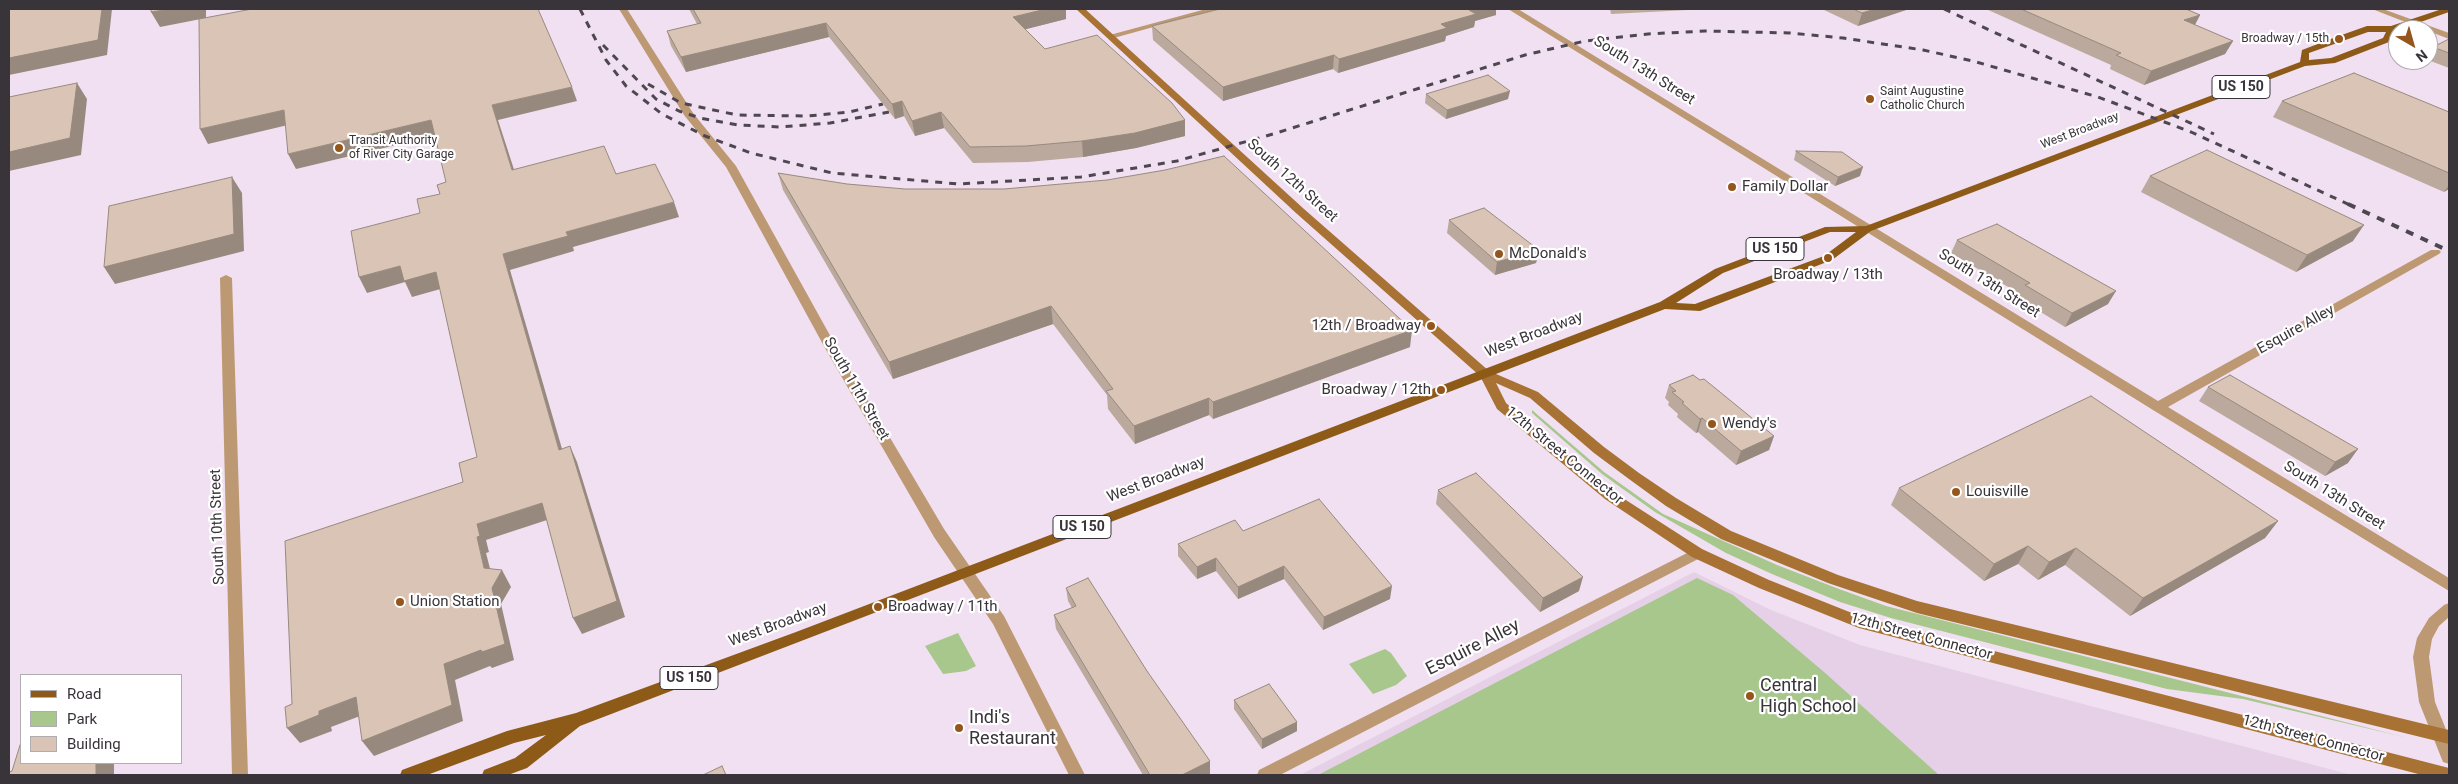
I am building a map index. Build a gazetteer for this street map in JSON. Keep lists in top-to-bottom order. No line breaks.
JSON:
{"streets":{"main road":["US 150","West Broadway"],"street":["South 13th Street","South 12th Street","Esquire Alley","South 11th Street","12th Street Connector","South 10th Street"]},"crossings":[["South 13th Street","West Broadway"],["South 13th Street","Esquire Alley"],["West Broadway","South 12th Street"],["West Broadway","South 11th Street"],["West Broadway","12th Street Connector"],["South 12th Street","12th Street Connector"],["Esquire Alley","12th Street Connector"]],"places":["Broadway / 15th","Saint Augustine Catholic Church","Transit Authority of River City Garage","Family Dollar","McDonald's","Broadway / 13th","12th / Broadway","Broadway / 12th","Wendy's","Louisville","Union Station","Broadway / 11th","Central High School","Indi's Restaurant"],"legend":["Road","Park","Building"],"north":"bottom right"}
